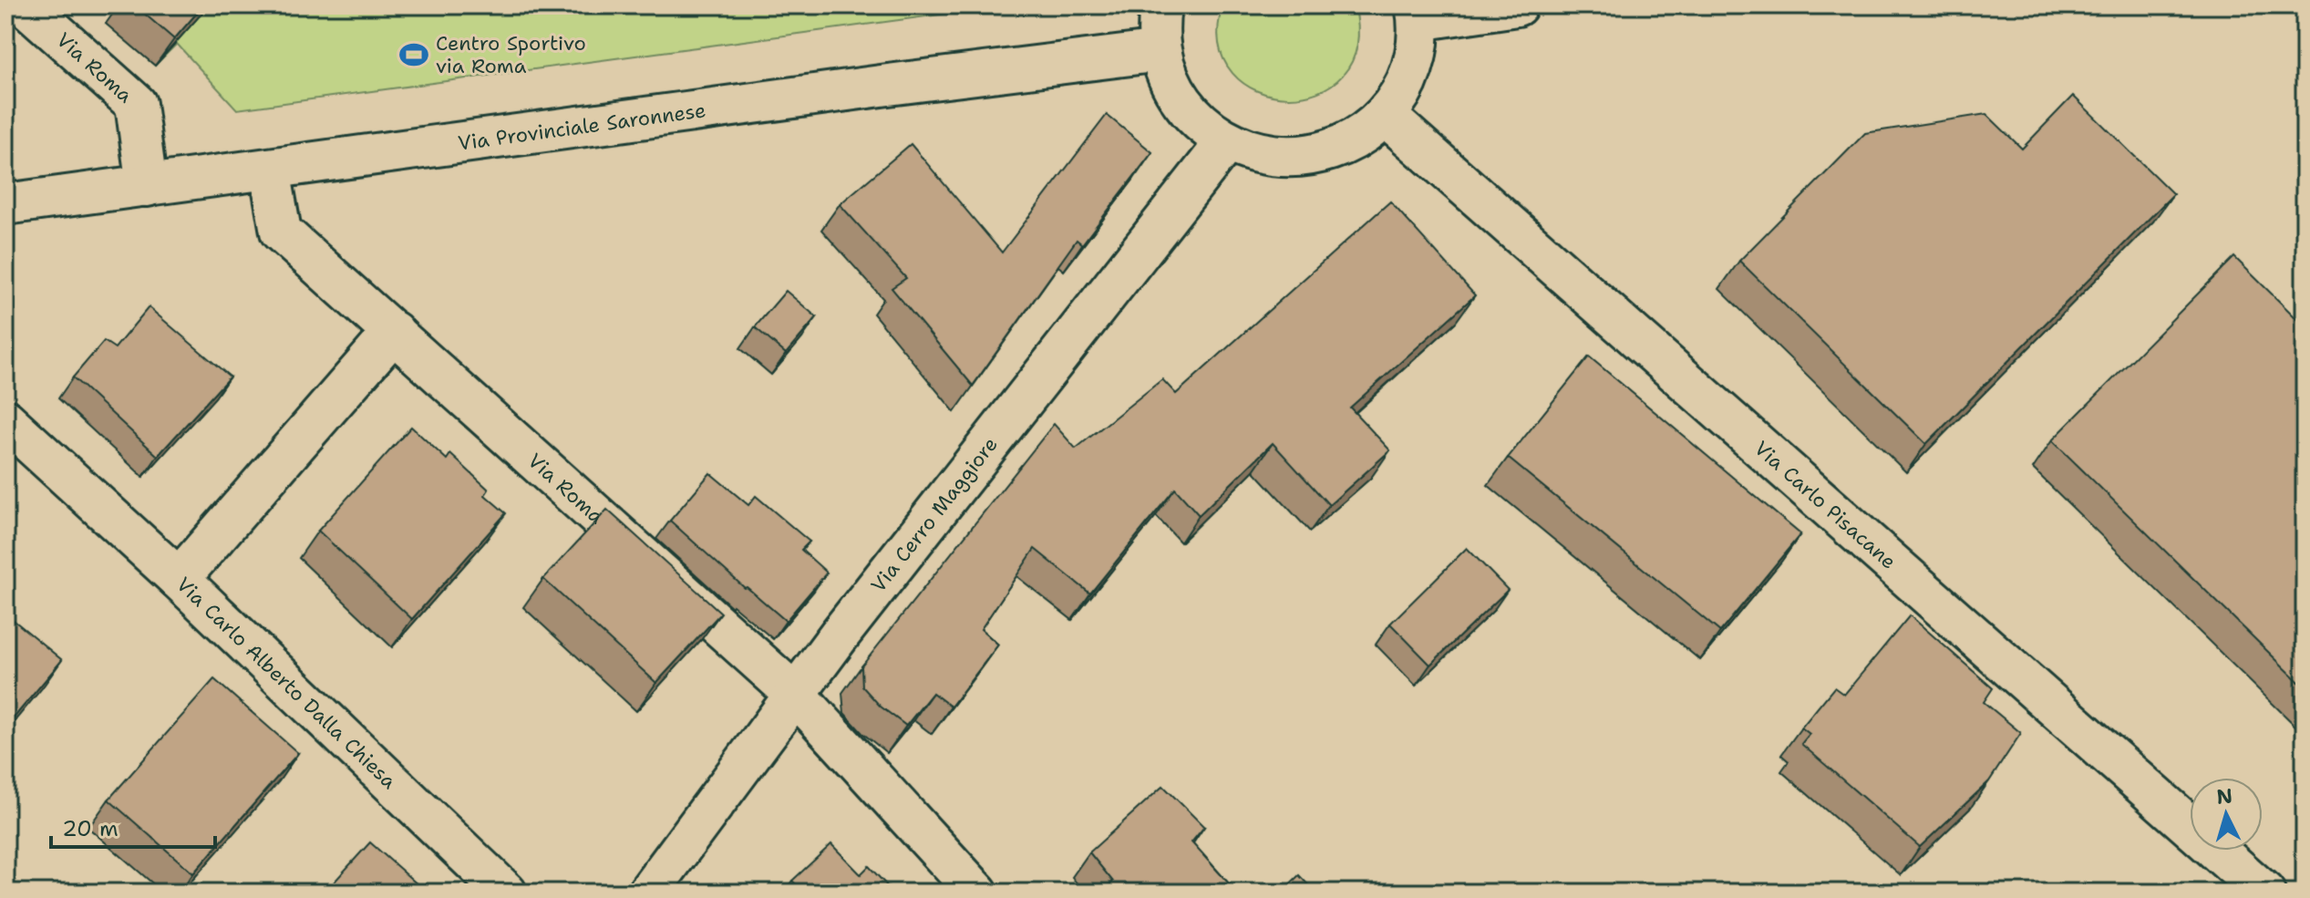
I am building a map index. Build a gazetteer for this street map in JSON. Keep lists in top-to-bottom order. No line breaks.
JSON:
{"streets":{"street":["Via Roma","Via Provinciale Saronnese","Via Carlo Pisacane","Via Cerro Maggiore","Via Carlo Alberto Dalla Chiesa"]},"crossings":[["Via Roma","Via Provinciale Saronnese"],["Via Roma","Via Cerro Maggiore"],["Via Roma","Via Carlo Alberto Dalla Chiesa"]],"places":{"sports":["Centro Sportivo via Roma"]},"scale_bar":"20 m","north":"top"}
